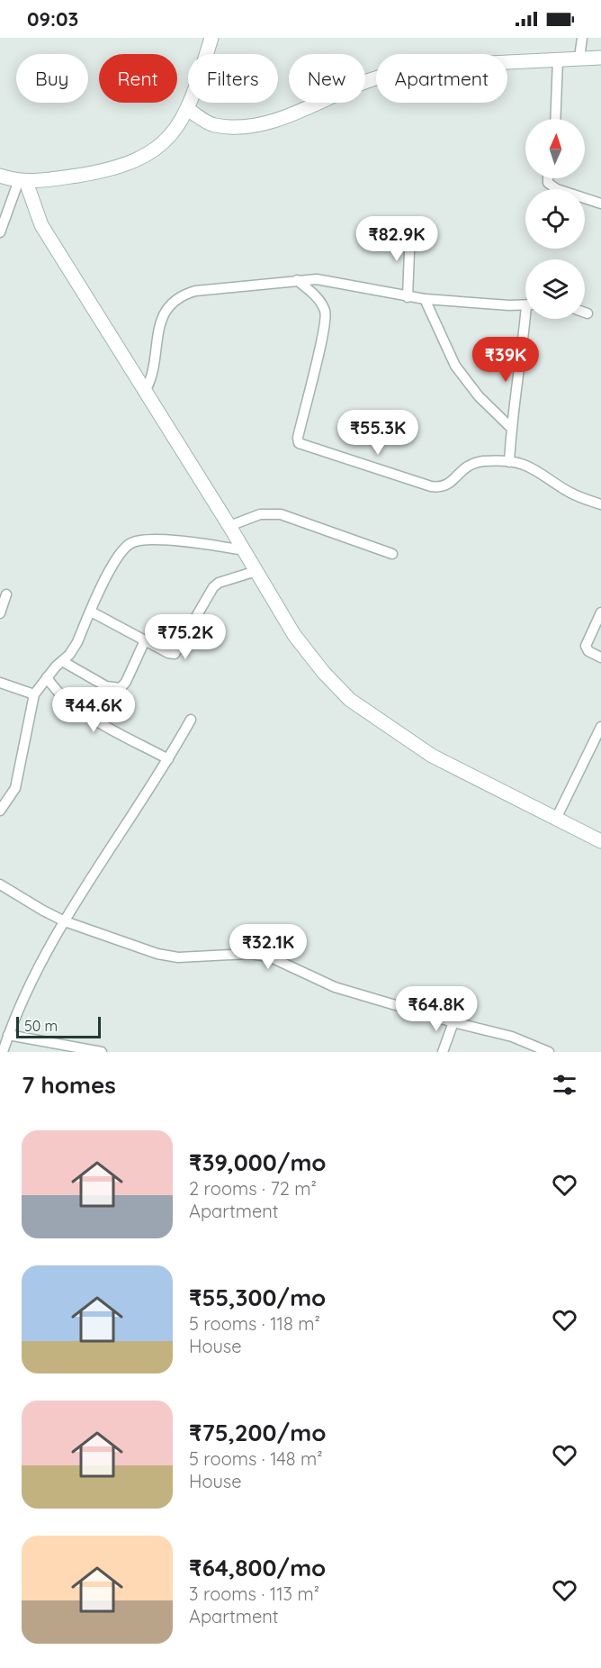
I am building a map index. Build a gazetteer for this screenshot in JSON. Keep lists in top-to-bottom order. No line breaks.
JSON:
{"scale_bar":"50 m","north":"top","page":{"status":"09:03","chip":["Buy","Rent","Filters","New","Apartment"],"price":["₹82.9K","₹39K","₹55.3K","₹75.2K","₹44.6K","₹32.1K","₹64.8K"],"scale":"50 m","heading":"7 homes","list":[{"name":"₹39,000/mo","note":"2 rooms · 72 m² · Apartment"},{"name":"₹55,300/mo","note":"5 rooms · 118 m² · House"},{"name":"₹75,200/mo","note":"5 rooms · 148 m² · House"},{"name":"₹64,800/mo","note":"3 rooms · 113 m² · Apartment"}]}}
